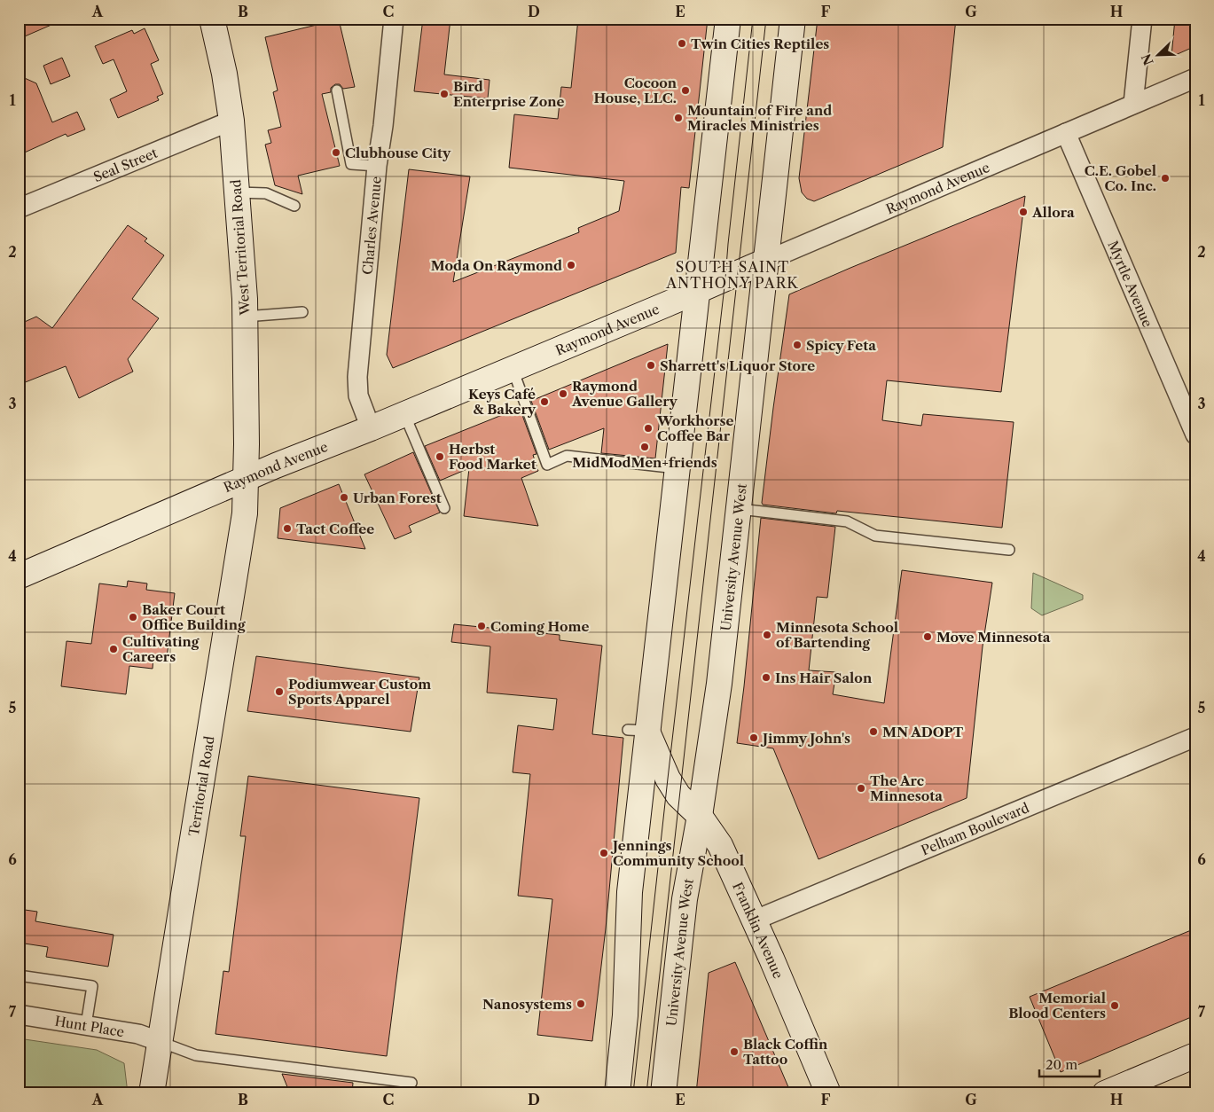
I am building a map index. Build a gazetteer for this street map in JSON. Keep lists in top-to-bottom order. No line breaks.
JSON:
{"streets":{"street":["Seal Street","Raymond Avenue","Charles Avenue","West Territorial Road","Myrtle Avenue","University Avenue West","Territorial Road","Pelham Boulevard","Franklin Avenue","Hunt Place"]},"crossings":[["Seal Street","West Territorial Road"],["Raymond Avenue","Charles Avenue"],["Raymond Avenue","West Territorial Road"],["Raymond Avenue","Myrtle Avenue"],["Raymond Avenue","University Avenue West"],["Raymond Avenue","Territorial Road"],["West Territorial Road","Territorial Road"],["University Avenue West","Franklin Avenue"],["Territorial Road","Hunt Place"],["Pelham Boulevard","Franklin Avenue"]],"districts":["SOUTH SAINT ANTHONY PARK"],"places":["Twin Cities Reptiles","Cocoon House, LLC.","Bird Enterprise Zone","Mountain of Fire and Miracles Ministries","Clubhouse City","C.E. Gobel Co. Inc.","Allora","Moda On Raymond","Spicy Feta","Sharrett's Liquor Store","Raymond Avenue Gallery","Keys Café & Bakery","Workhorse Coffee Bar","MidModMen+friends","Herbst Food Market","Urban Forest","Tact Coffee","Baker Court Office Building","Coming Home","Minnesota School of Bartending","Move Minnesota","Cultivating Careers","Ins Hair Salon","Podiumwear Custom Sports Apparel","MN ADOPT","Jimmy John's","The Arc Minnesota","Jennings Community School","Nanosystems","Memorial Blood Centers","Black Coffin Tattoo"],"scale_bar":"20 m","north":"bottom left","grid":{"columns":["A","B","C","D","E","F","G","H"],"rows":["1","2","3","4","5","6","7"]}}
